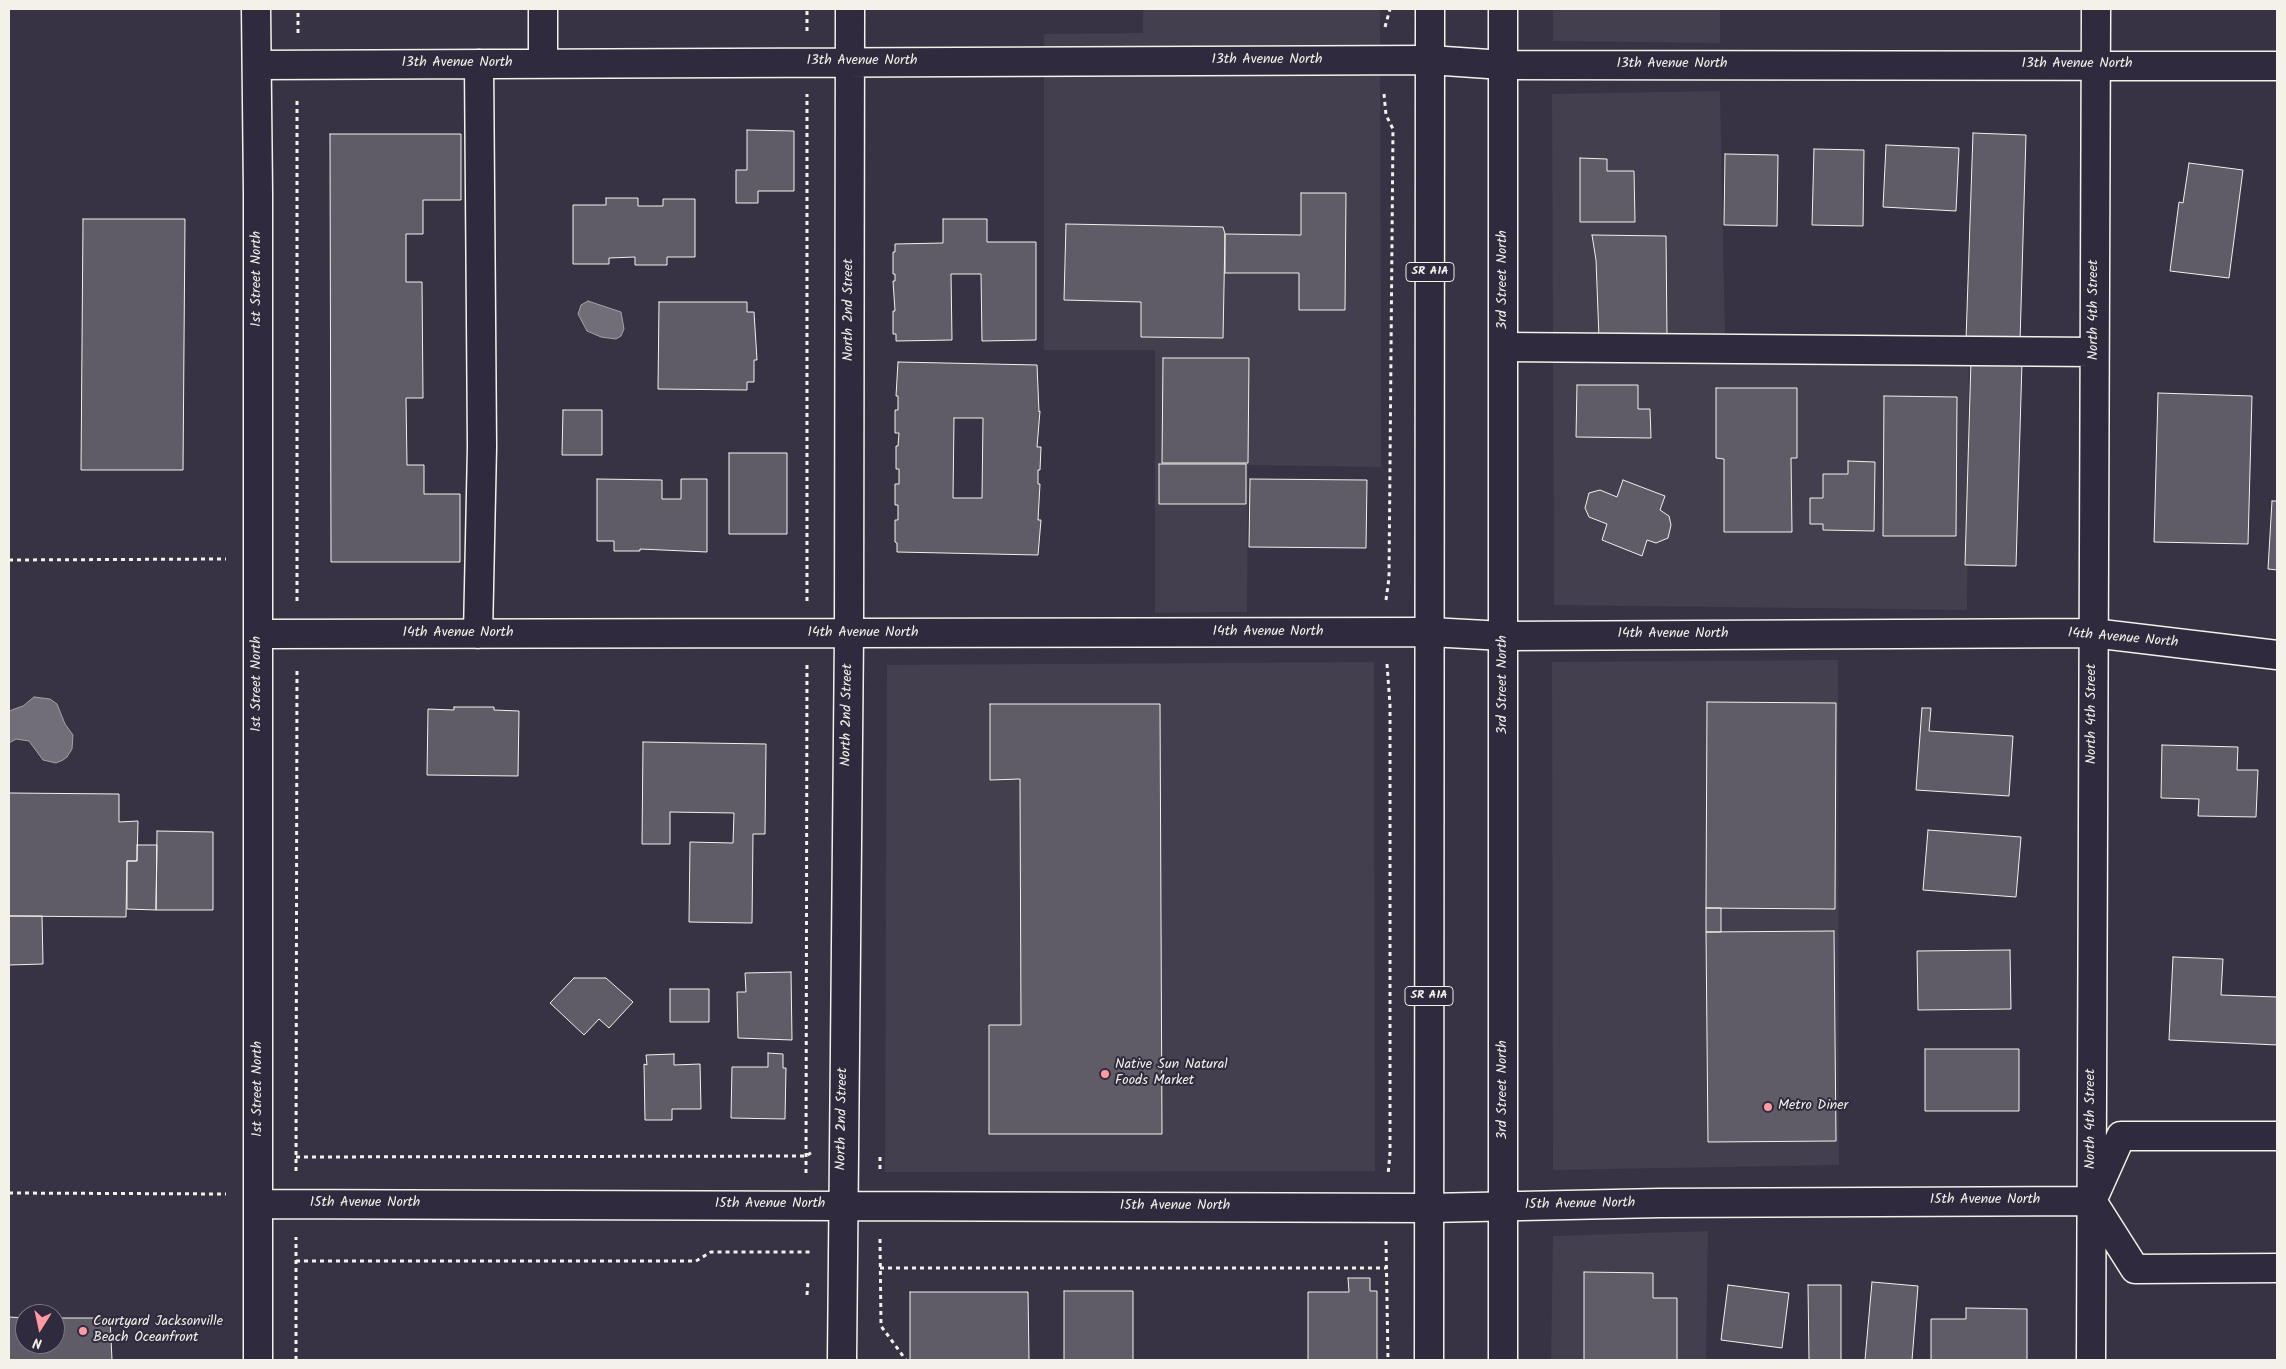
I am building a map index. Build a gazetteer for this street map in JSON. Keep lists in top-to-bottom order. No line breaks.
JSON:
{"streets":{"street":["13th Avenue North","SR A1A","1st Street North","3rd Street North","North 2nd Street","North 4th Street","14th Avenue North","15th Avenue North"]},"crossings":[["13th Avenue North","SR A1A"],["13th Avenue North","1st Street North"],["13th Avenue North","3rd Street North"],["13th Avenue North","North 2nd Street"],["13th Avenue North","North 4th Street"],["SR A1A","14th Avenue North"],["SR A1A","15th Avenue North"],["1st Street North","14th Avenue North"],["1st Street North","15th Avenue North"],["3rd Street North","14th Avenue North"],["3rd Street North","15th Avenue North"],["North 2nd Street","14th Avenue North"],["North 2nd Street","15th Avenue North"],["North 4th Street","14th Avenue North"],["North 4th Street","15th Avenue North"]],"places":["Native Sun Natural Foods Market","Metro Diner","Courtyard Jacksonville Beach Oceanfront"],"north":"bottom"}
